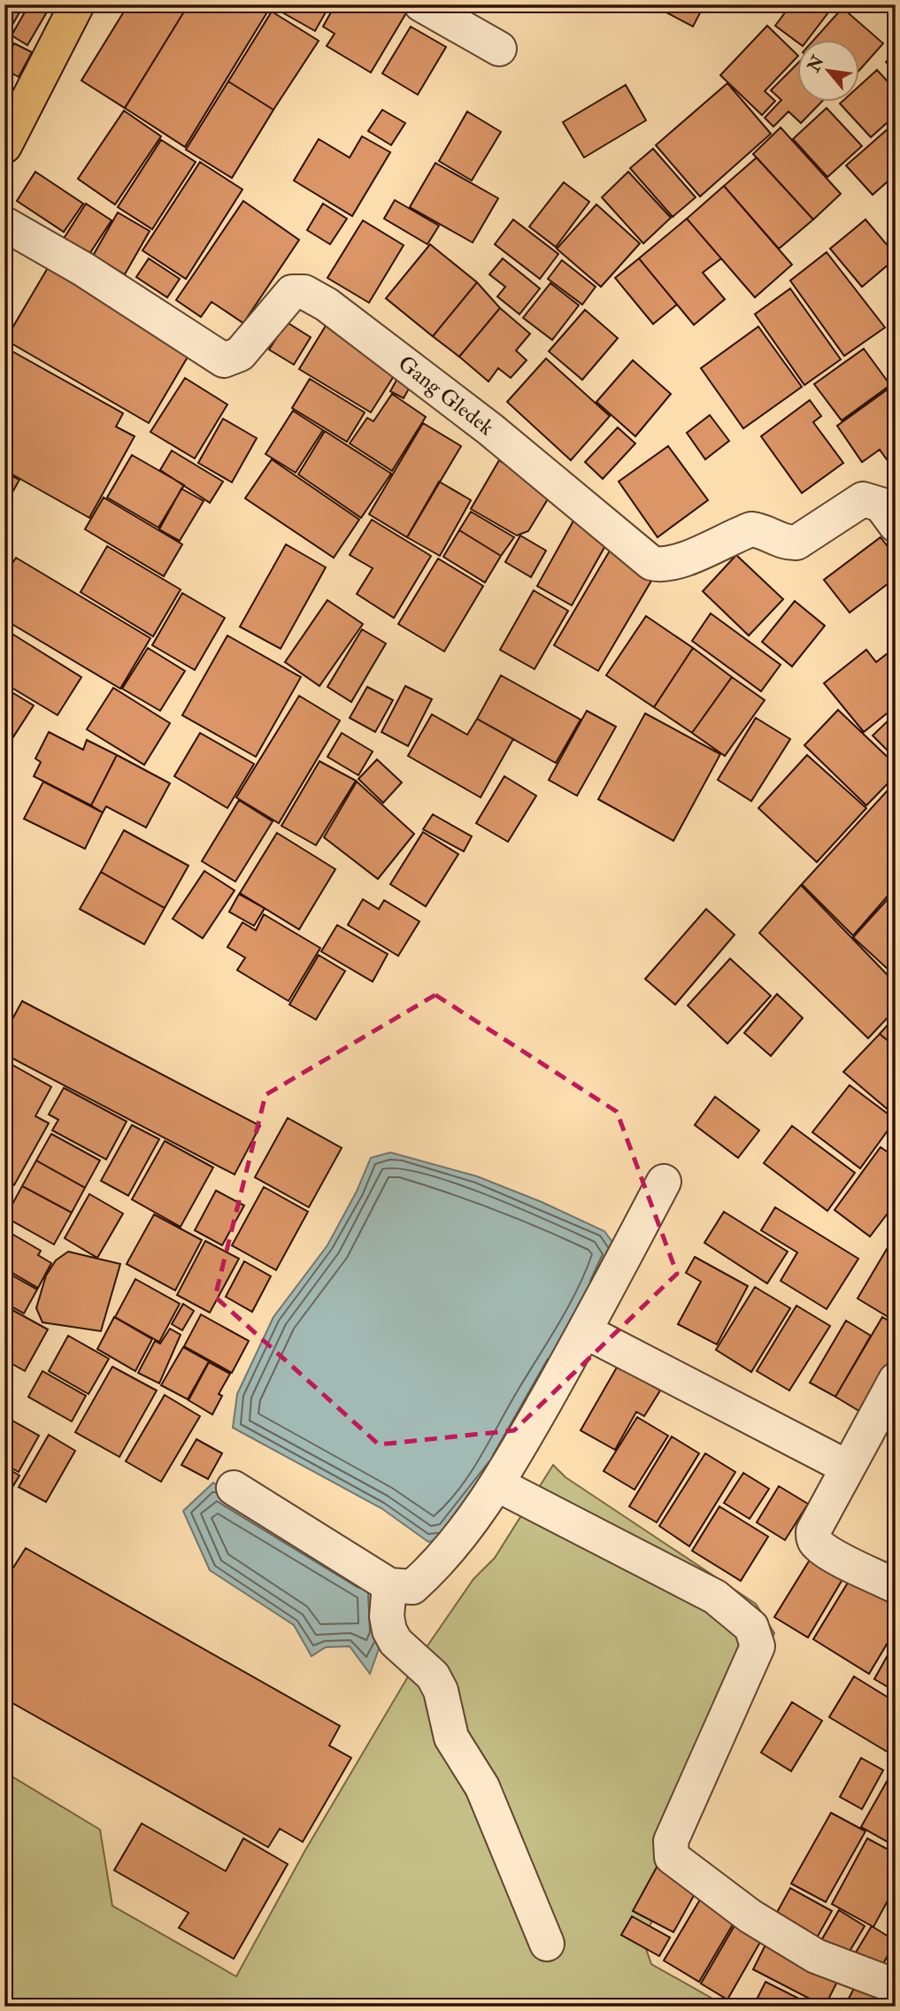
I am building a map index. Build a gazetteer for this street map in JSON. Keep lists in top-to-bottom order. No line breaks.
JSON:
{"streets":{"street":["Gang Gledek"]},"north":"top left"}
